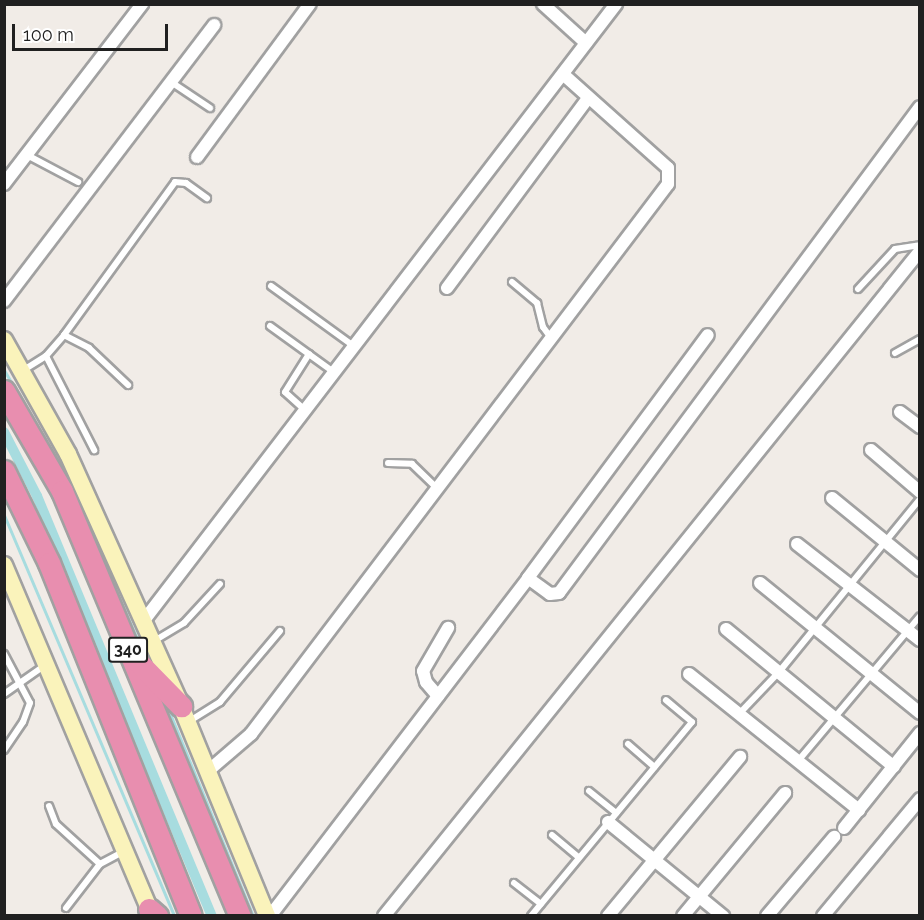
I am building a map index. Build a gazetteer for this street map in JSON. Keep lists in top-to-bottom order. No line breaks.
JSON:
{"streets":{"highway":["340"]},"scale_bar":"100 m"}
